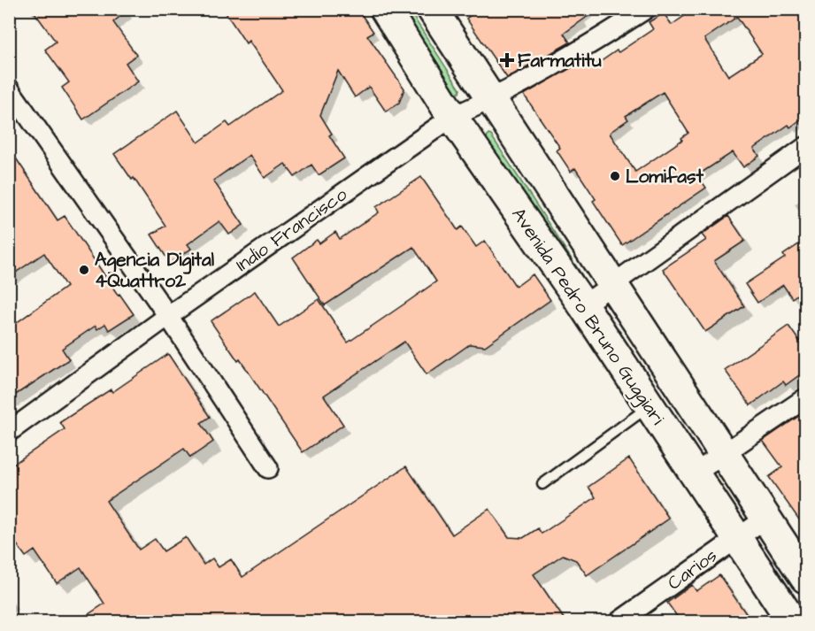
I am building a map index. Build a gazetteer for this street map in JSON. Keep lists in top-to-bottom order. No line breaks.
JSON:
{"streets":{"main road":["Avenida Pedro Bruno Guggiari"],"street":["Indio Francisco","Carios"]},"crossings":[["Indio Francisco","Avenida Pedro Bruno Guggiari"],["Avenida Pedro Bruno Guggiari","Carios"]],"places":{"health":["Farmatitu"],"other":["Lomifast","Agencia Digital 4Quattro2"]}}
